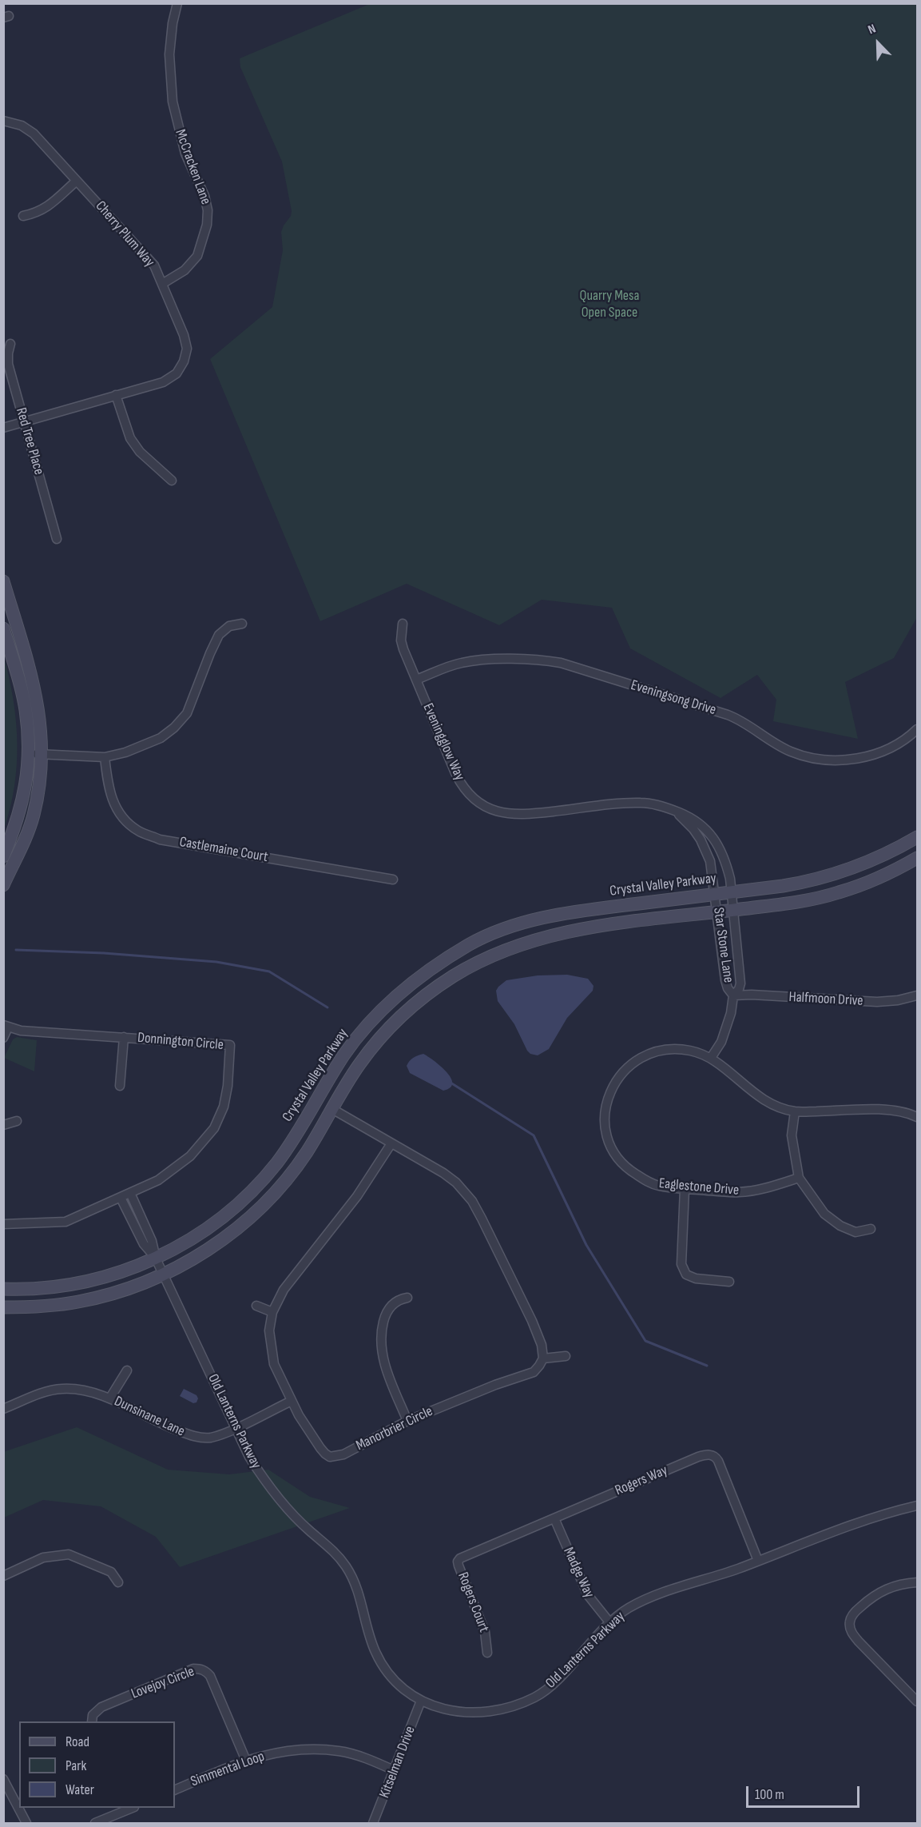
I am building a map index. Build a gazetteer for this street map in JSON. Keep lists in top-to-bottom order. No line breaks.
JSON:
{"streets":{"main road":["Crystal Valley Parkway"],"street":["McCracken Lane","Cherry Plum Way","Red Tree Place","Eveningsong Drive","Eveningglow Way","Castlemaine Court","Star Stone Lane","Halfmoon Drive","Donnington Circle","Eaglestone Drive","Dunsinane Lane","Old Lanterns Parkway","Manorbrier Circle","Rogers Way","Madge Way","Rogers Court","Lovejoy Circle","Kitselman Drive","Simmental Loop"]},"crossings":[["McCracken Lane","Cherry Plum Way"],["Cherry Plum Way","Red Tree Place"],["Eveningsong Drive","Eveningglow Way"],["Eveningglow Way","Crystal Valley Parkway"],["Eveningglow Way","Star Stone Lane"],["Crystal Valley Parkway","Star Stone Lane"],["Crystal Valley Parkway","Old Lanterns Parkway"],["Star Stone Lane","Halfmoon Drive"],["Star Stone Lane","Eaglestone Drive"],["Donnington Circle","Old Lanterns Parkway"],["Dunsinane Lane","Old Lanterns Parkway"],["Dunsinane Lane","Manorbrier Circle"],["Old Lanterns Parkway","Rogers Way"],["Old Lanterns Parkway","Madge Way"],["Old Lanterns Parkway","Kitselman Drive"],["Rogers Way","Madge Way"],["Rogers Way","Rogers Court"],["Lovejoy Circle","Simmental Loop"],["Kitselman Drive","Simmental Loop"]],"parks":["Quarry Mesa Open Space"],"legend":["Road","Park","Water"],"scale_bar":"100 m","north":"top left"}
